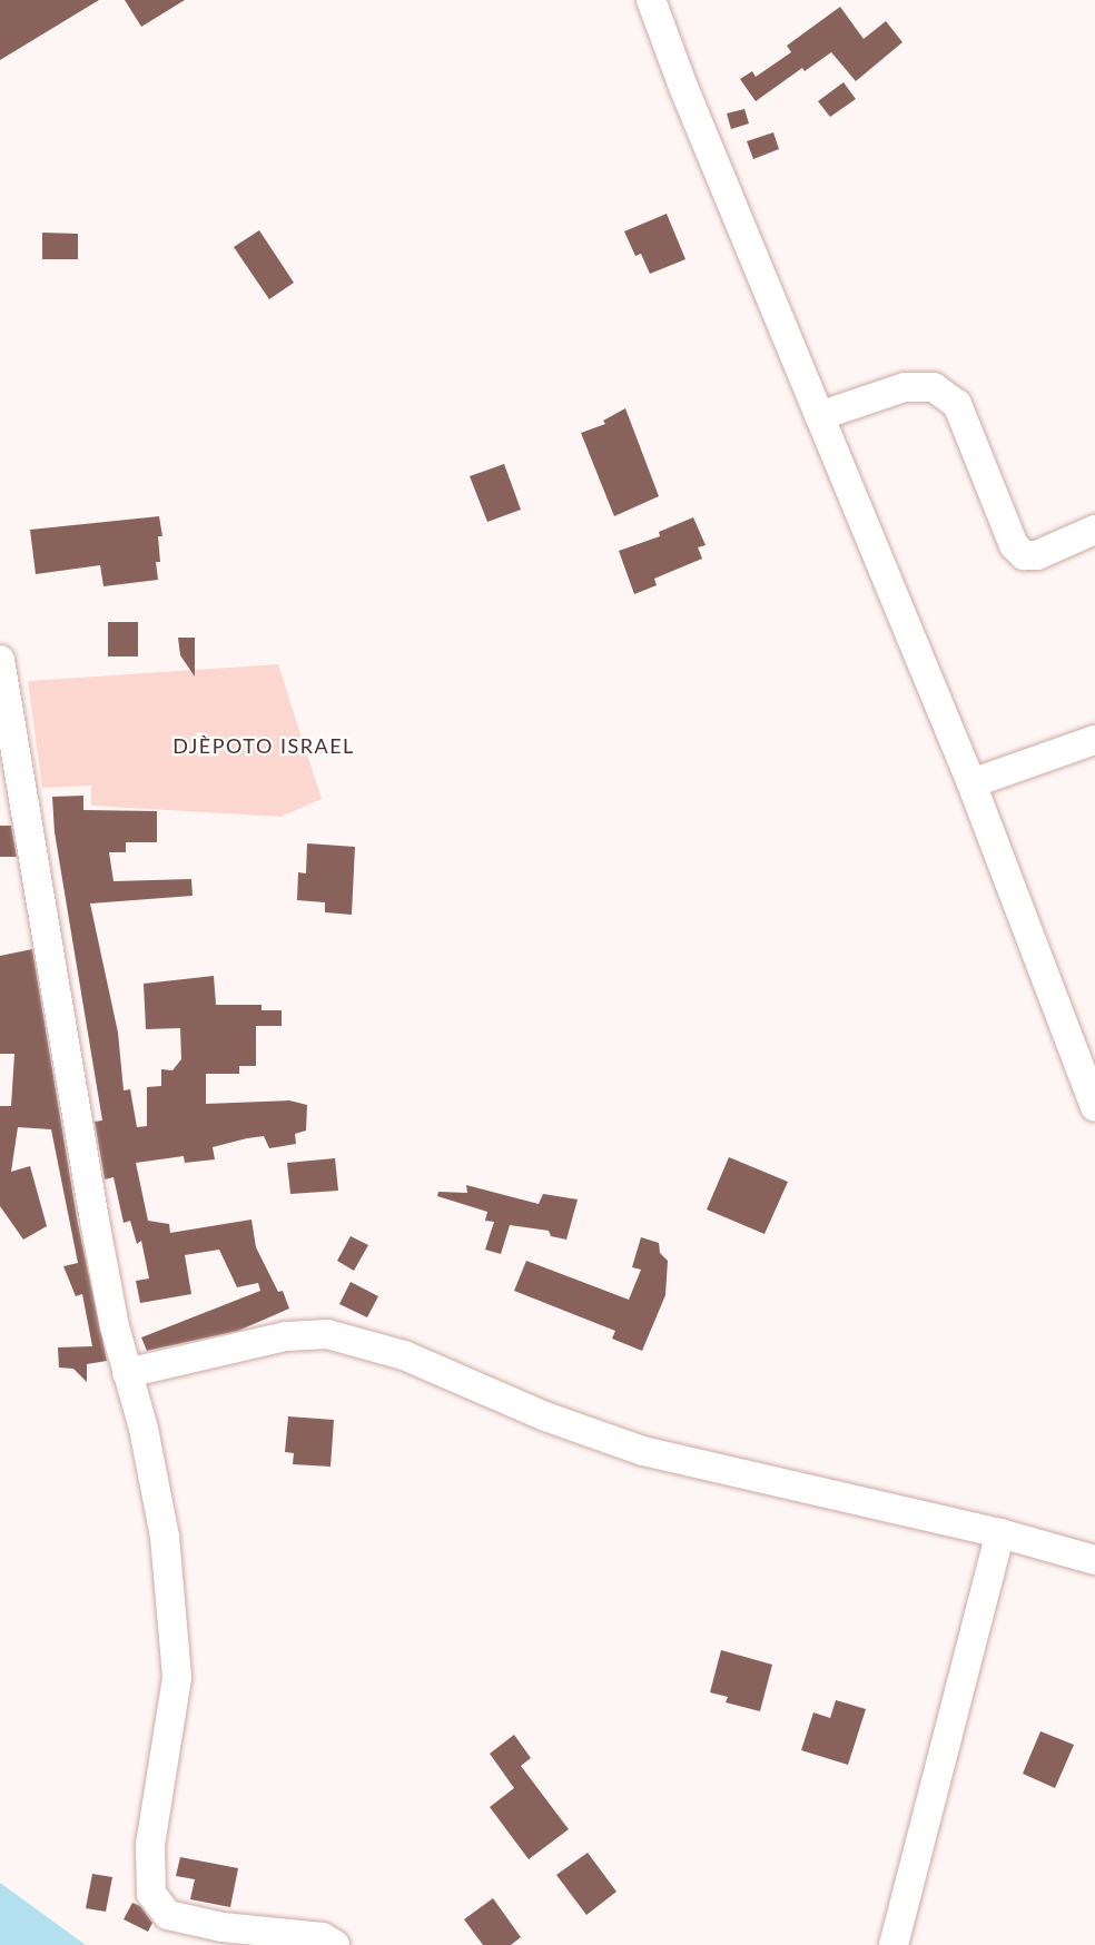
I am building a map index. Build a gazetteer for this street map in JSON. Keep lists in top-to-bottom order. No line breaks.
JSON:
{"districts":["DJÈPOTO ISRAEL"]}
